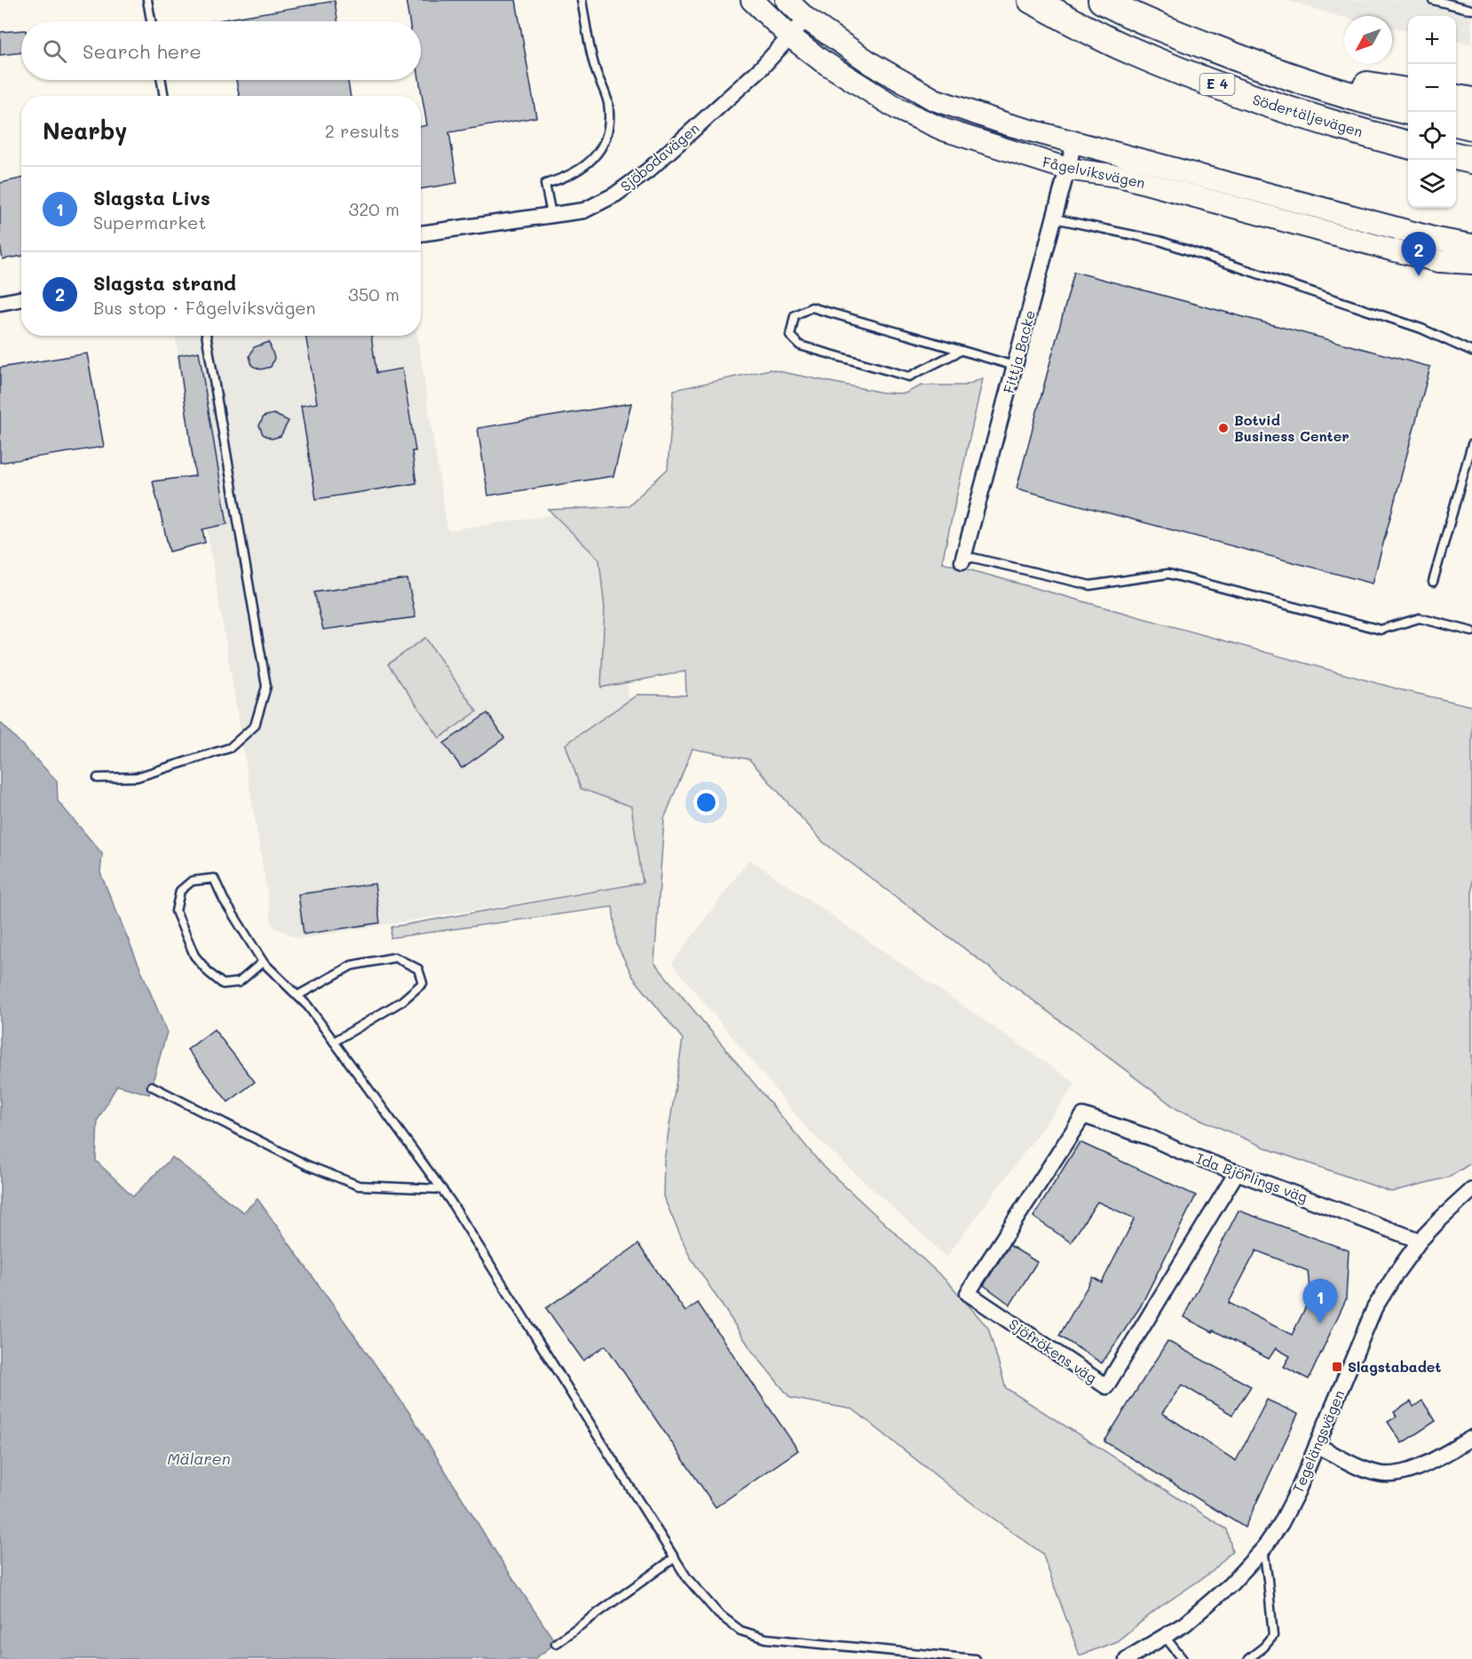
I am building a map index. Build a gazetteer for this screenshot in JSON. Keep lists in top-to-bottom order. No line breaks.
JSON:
{"streets":{"highway":["E 4","Södertäljevägen"],"main road":["Fågelviksvägen"],"street":["Sjöbodavägen","Fittja Backe","Ida Björlings väg","Sjöfrökens väg","Tegelängsvägen"]},"crossings":[["Sjöbodavägen","Fågelviksvägen"],["Fågelviksvägen","Fittja Backe"],["Ida Björlings väg","Sjöfrökens väg"],["Ida Björlings väg","Tegelängsvägen"]],"water":["Mälaren"],"places":{"other":["Botvid Business Center"],"transit":["Slagstabadet"]},"north":"bottom left","page":{"map_buttons":["+","−"],"search":"Search here","heading":["Nearby","2 results"],"list":[{"mark":"1","name":"Slagsta Livs","note":"Supermarket","value":"320 m"},{"mark":"2","name":"Slagsta strand","note":"Bus stop · Fågelviksvägen","value":"350 m"}],"pins":["2","1"]}}
